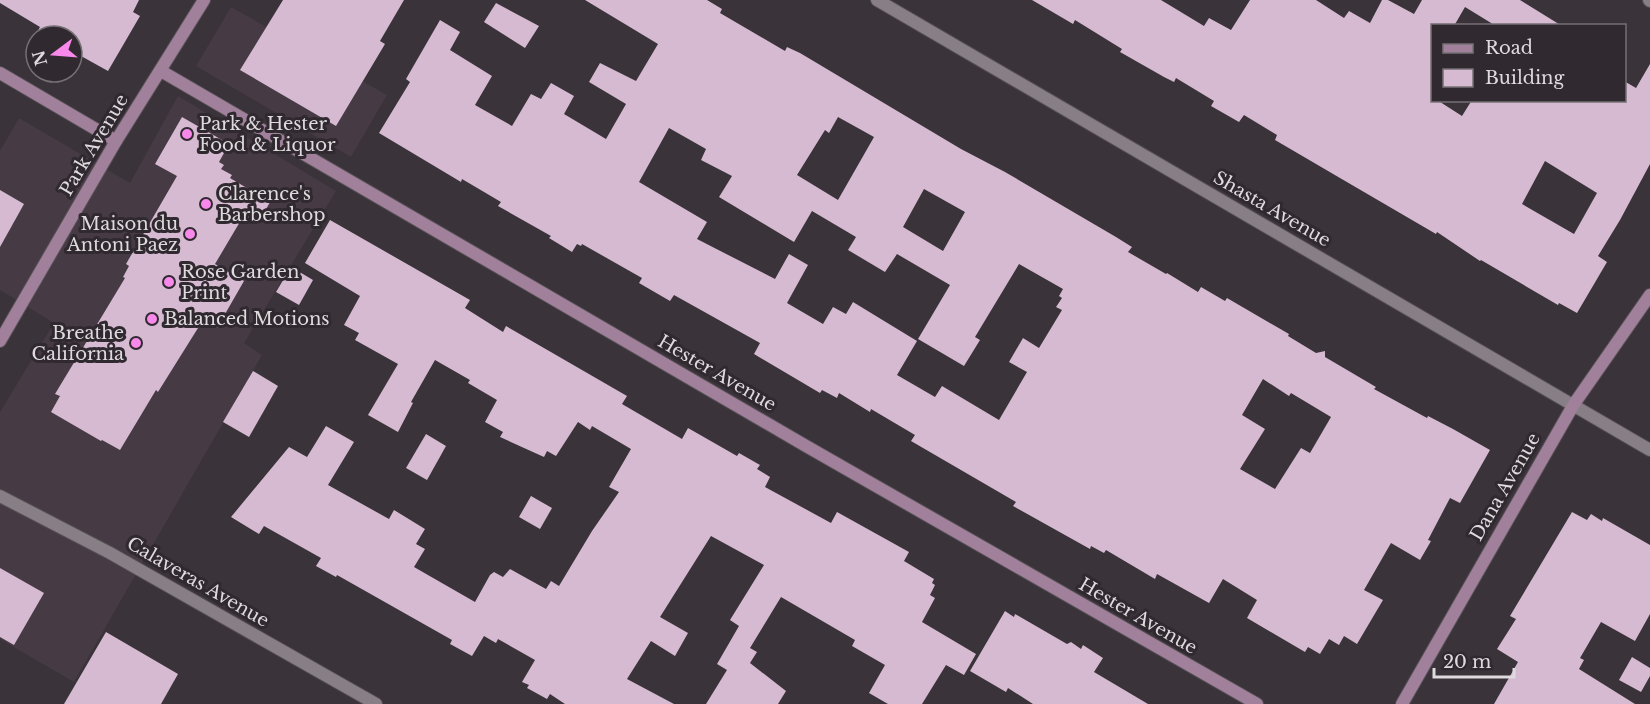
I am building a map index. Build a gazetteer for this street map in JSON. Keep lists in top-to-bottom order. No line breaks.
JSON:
{"streets":{"street":["Park Avenue","Shasta Avenue","Hester Avenue","Dana Avenue","Calaveras Avenue"]},"crossings":[["Park Avenue","Hester Avenue"],["Shasta Avenue","Dana Avenue"]],"places":["Park & Hester Food & Liquor","Clarence's Barbershop","Maison du Antoni Paez","Rose Garden Print","Balanced Motions","Breathe California"],"legend":["Road","Building"],"scale_bar":"20 m","north":"left"}
